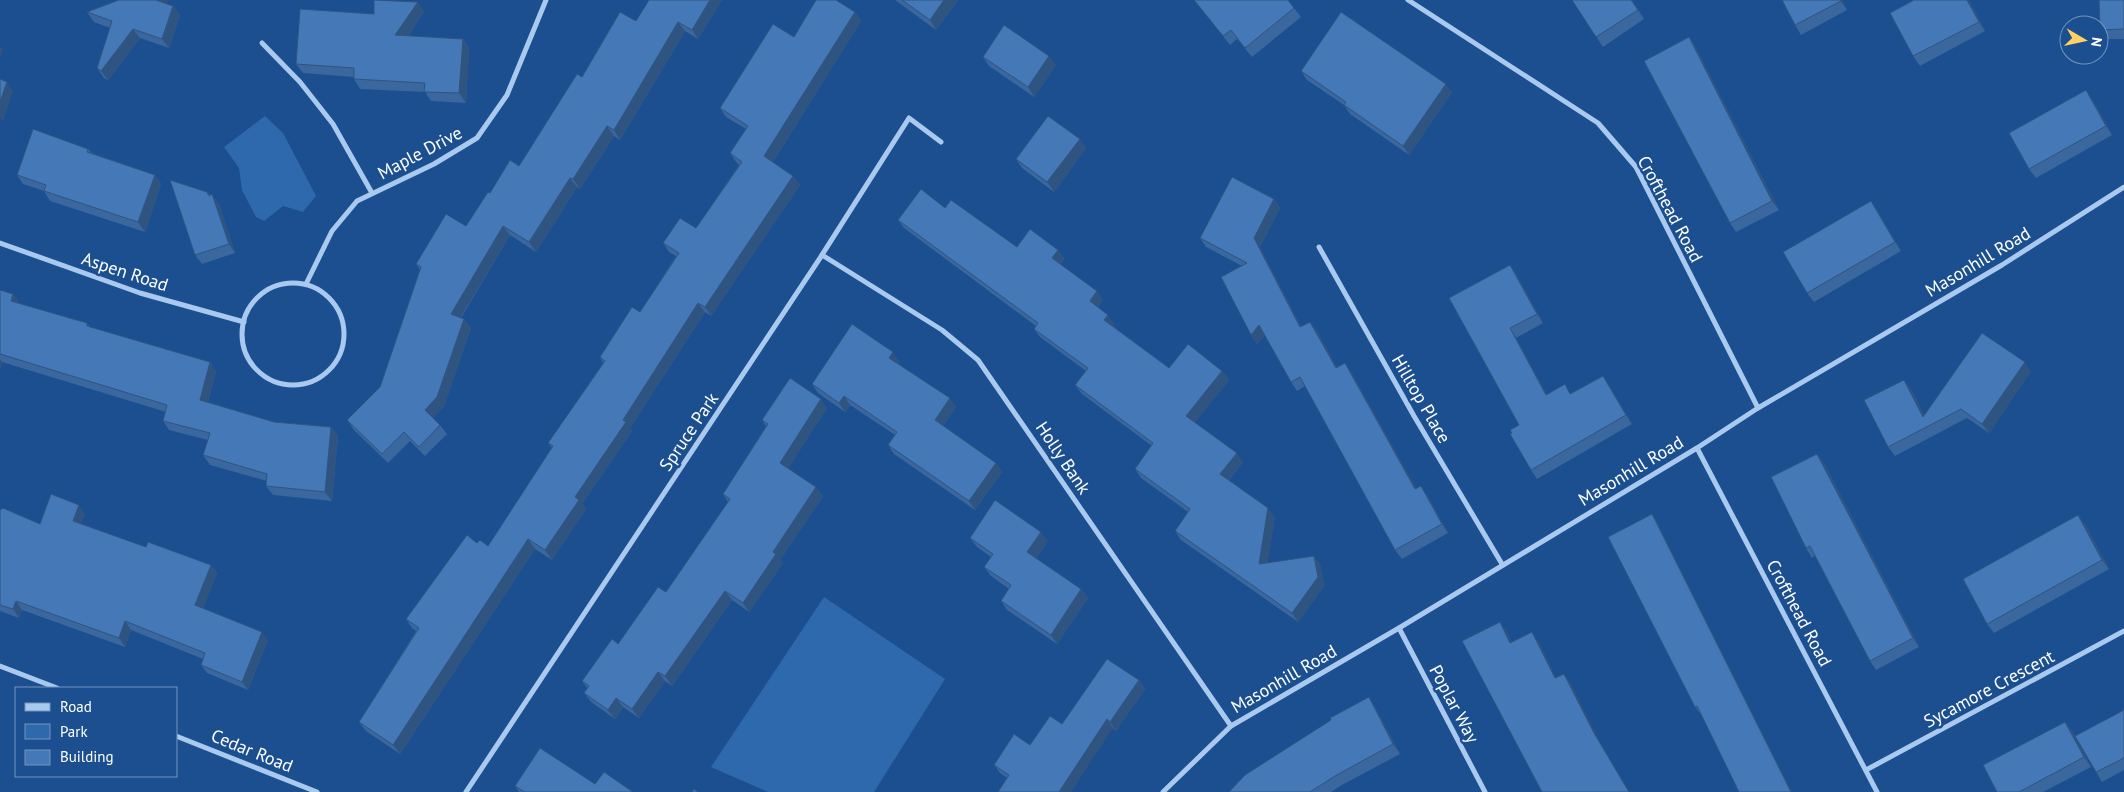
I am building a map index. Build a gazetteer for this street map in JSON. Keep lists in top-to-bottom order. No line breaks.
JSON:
{"streets":{"street":["Maple Drive","Crofthead Road","Masonhill Road","Aspen Road","Hilltop Place","Spruce Park","Holly Bank","Sycamore Crescent","Poplar Way","Cedar Road"]},"crossings":[["Maple Drive","Aspen Road"],["Crofthead Road","Masonhill Road"],["Crofthead Road","Sycamore Crescent"],["Masonhill Road","Hilltop Place"],["Masonhill Road","Holly Bank"],["Masonhill Road","Poplar Way"],["Spruce Park","Holly Bank"]],"legend":["Road","Park","Building"],"north":"right"}
